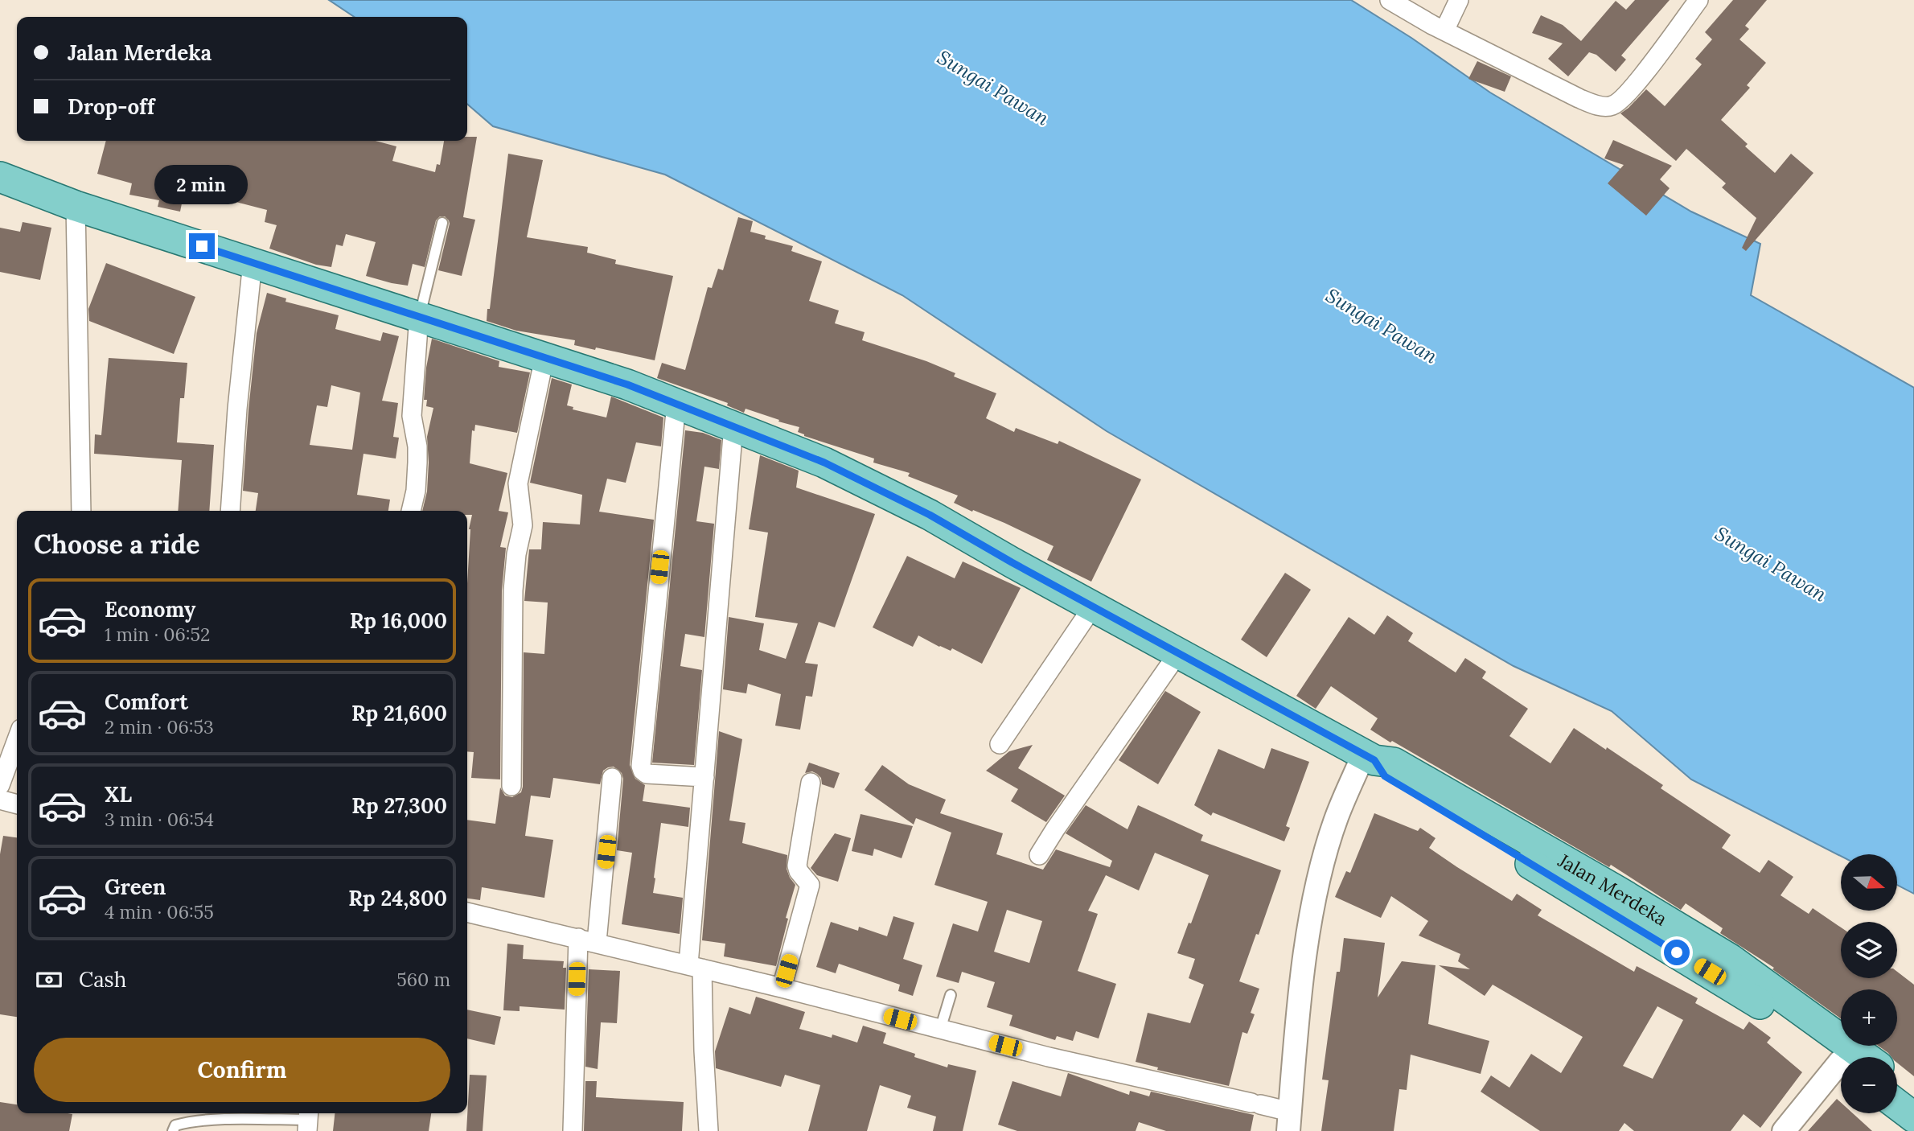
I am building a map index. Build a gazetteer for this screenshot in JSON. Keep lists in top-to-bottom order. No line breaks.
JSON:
{"streets":{"main road":["Jalan Merdeka"]},"water":["Sungai Pawan"],"north":"right","page":{"banner":["Jalan Merdeka","Drop-off"],"bubble":"2 min","heading":"Choose a ride","list":[{"name":"Economy","note":"1 min · 06:52","value":"Rp 16,000"},{"name":"Comfort","note":"2 min · 06:53","value":"Rp 21,600"},{"name":"XL","note":"3 min · 06:54","value":"Rp 27,300"},{"name":"Green","note":"4 min · 06:55","value":"Rp 24,800"}],"map_buttons":["+","−"],"pay":["Cash","560 m"],"buttons":"Confirm"}}
